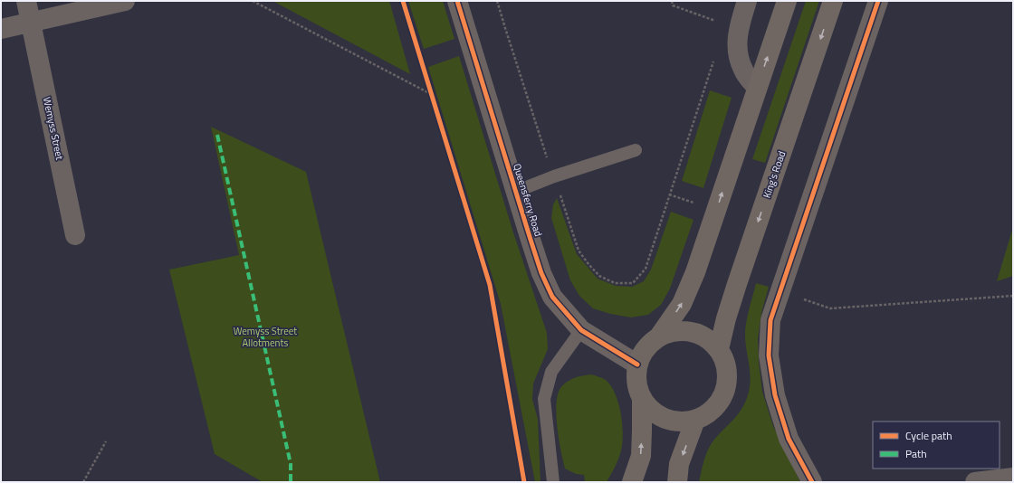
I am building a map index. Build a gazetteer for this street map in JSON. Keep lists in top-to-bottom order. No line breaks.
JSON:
{"streets":{"main road":["King's Road"],"street":["Wemyss Street","Queensferry Road"]},"crossings":[["King's Road","Queensferry Road"]],"parks":["Wemyss Street Allotments"],"legend":["Cycle path","Path"]}
